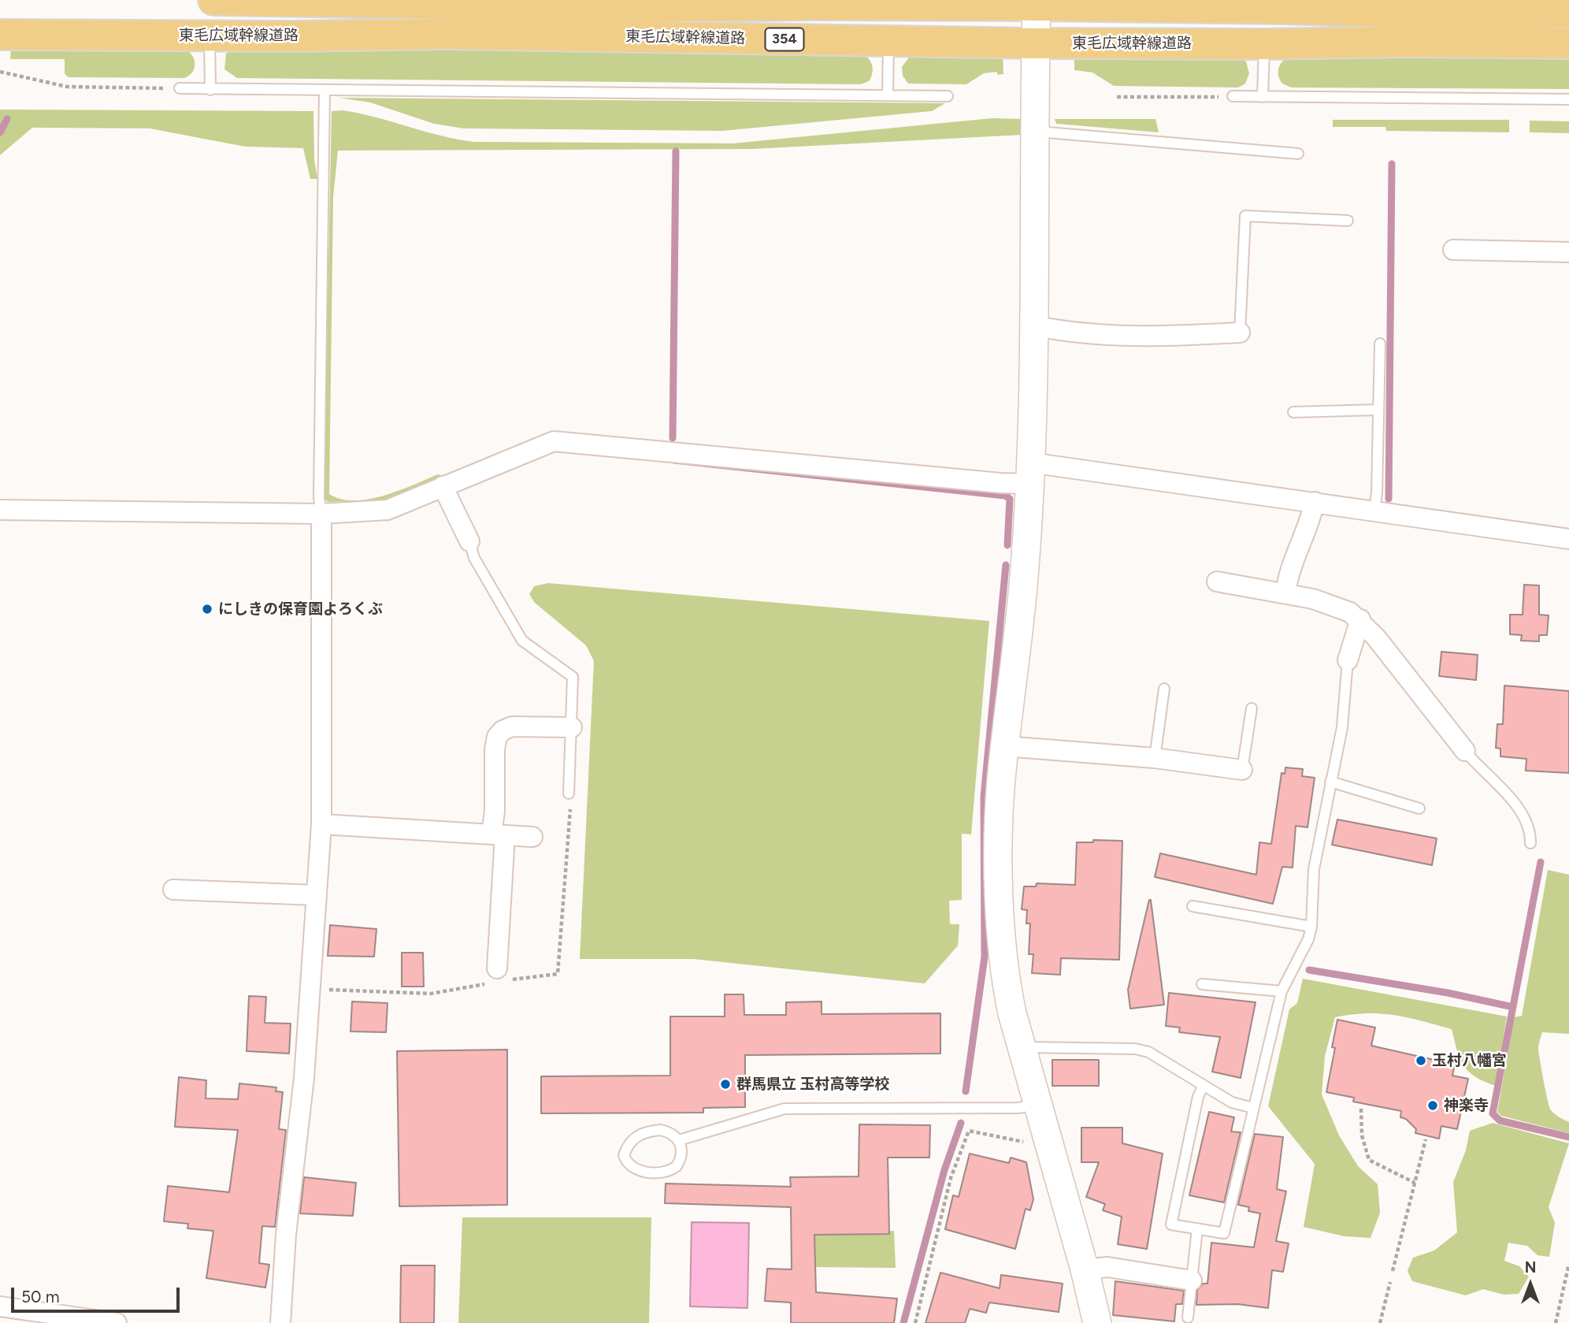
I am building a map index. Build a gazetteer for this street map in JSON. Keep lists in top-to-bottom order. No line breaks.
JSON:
{"streets":{"highway":["東毛広域幹線道路","354"]},"places":["にしきの保育園よろくぶ","玉村八幡宮","群馬県立 玉村高等学校","神楽寺"],"scale_bar":"50 m","north":"top"}
